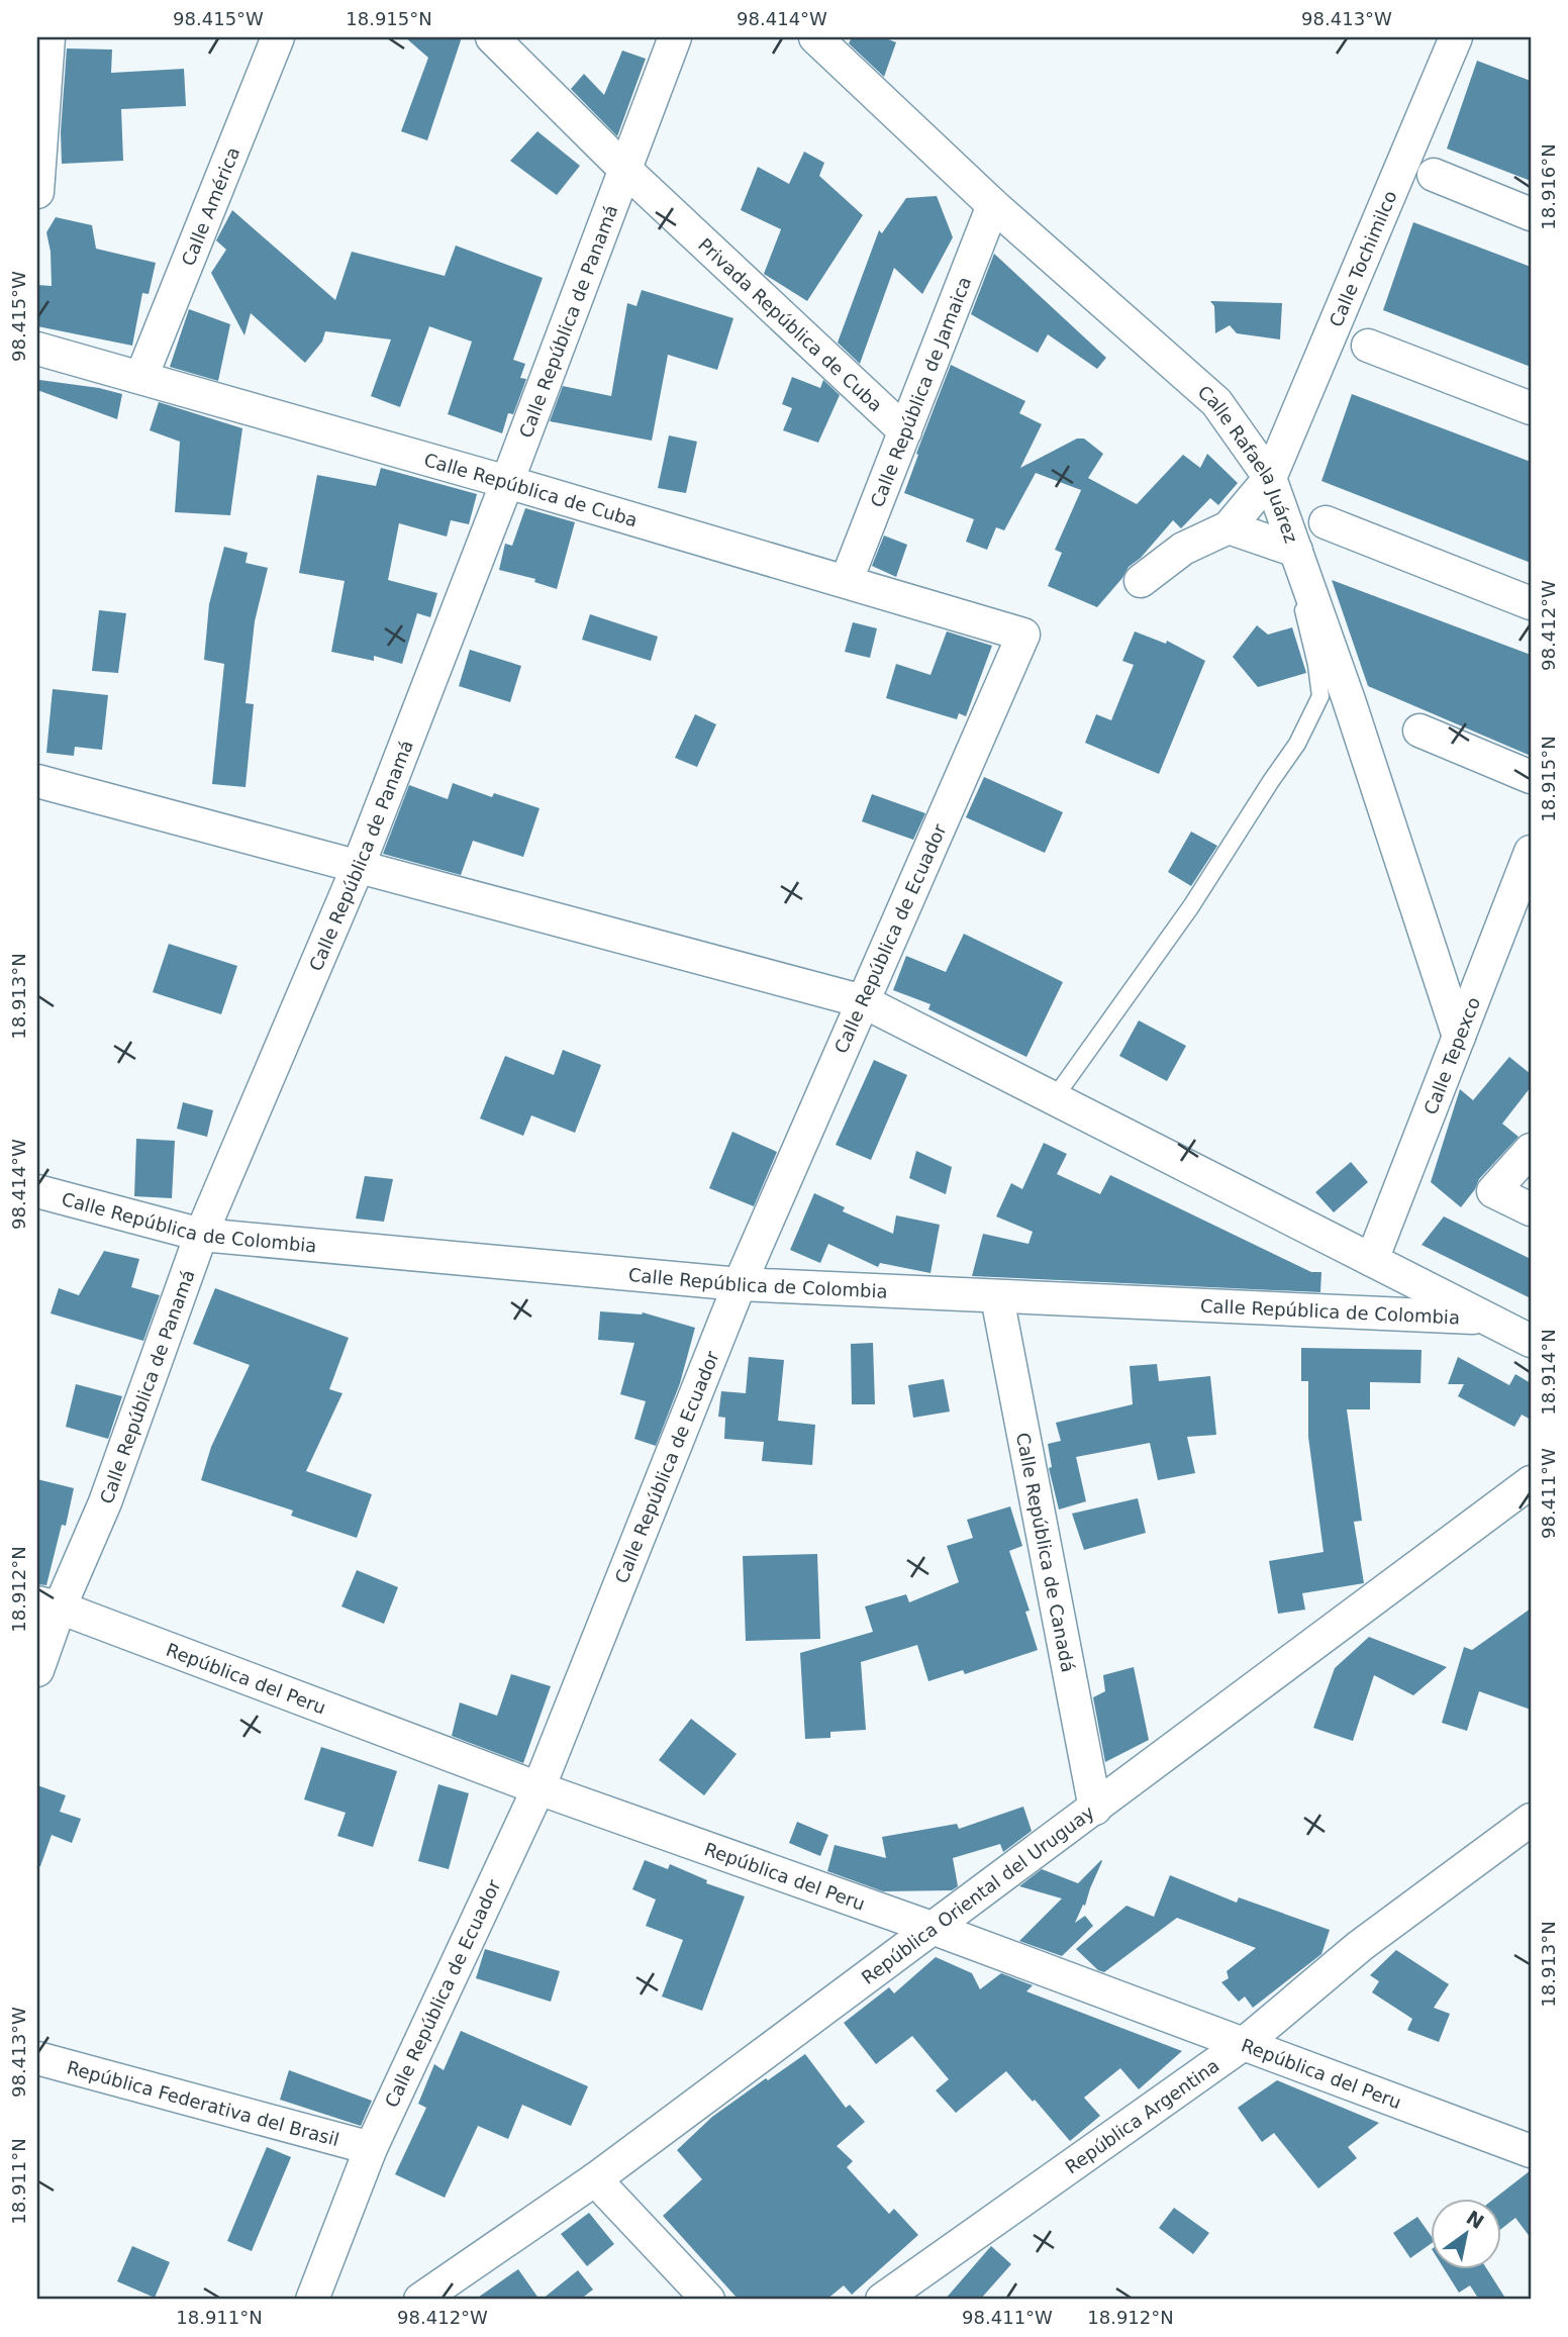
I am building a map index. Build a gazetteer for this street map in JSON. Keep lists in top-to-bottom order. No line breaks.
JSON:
{"streets":{"street":["Calle América","Calle Tochimilco","Calle República de Panamá","Privada República de Cuba","Calle República de Jamaica","Calle Rafaela Juárez","Calle República de Cuba","Calle República de Ecuador","Calle Tepexco","Calle República de Colombia","Calle República de Canadá","República del Peru","República Oriental del Uruguay","República Federativa del Brasil","República Argentina"]},"crossings":[["Calle América","Calle República de Cuba"],["Calle Tochimilco","Calle Rafaela Juárez"],["Calle República de Panamá","Privada República de Cuba"],["Calle República de Panamá","Calle República de Cuba"],["Calle República de Panamá","Calle República de Colombia"],["Calle República de Panamá","República del Peru"],["Privada República de Cuba","Calle República de Jamaica"],["Calle República de Jamaica","Calle Rafaela Juárez"],["Calle República de Jamaica","Calle República de Cuba"],["Calle Rafaela Juárez","Calle Tepexco"],["Calle República de Cuba","Calle República de Ecuador"],["Calle República de Ecuador","Calle República de Colombia"],["Calle República de Ecuador","República del Peru"],["Calle República de Ecuador","República Federativa del Brasil"],["Calle República de Colombia","Calle República de Canadá"],["Calle República de Canadá","República Oriental del Uruguay"],["República del Peru","República Oriental del Uruguay"],["República del Peru","República Argentina"]],"north":"top right","coordinates":["98.415°W","18.915°N","98.414°W","98.413°W","18.916°N","98.412°W","18.913°N","18.914°N","98.411°W","18.912°N","18.911°N"]}
